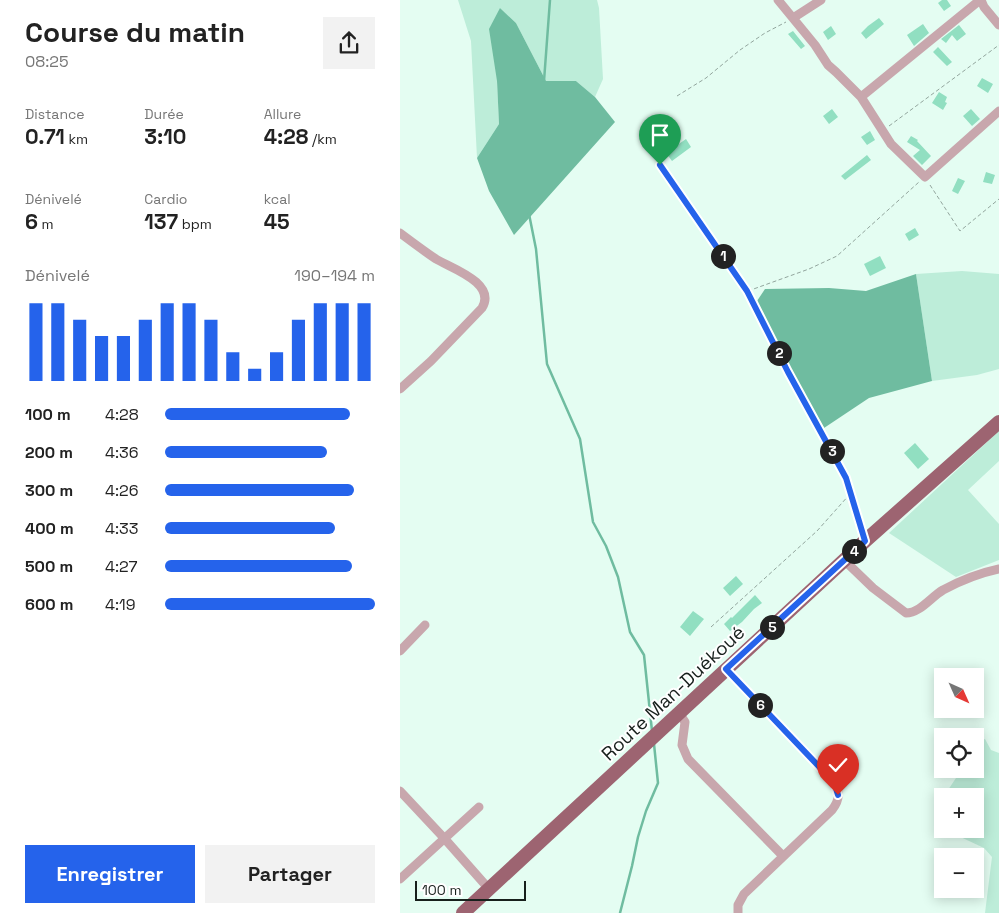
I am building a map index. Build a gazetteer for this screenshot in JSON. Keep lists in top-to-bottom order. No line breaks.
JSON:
{"streets":{"main road":["Route Man-Duékoué"]},"scale_bar":"100 m","north":"bottom right","page":{"heading":["Course du matin","08:25"],"stats":[["Distance","0.71 km"],["Durée","3:10"],["Allure","4:28 /km"],["Dénivelé","6 m"],["Cardio","137 bpm"],["kcal","45"]],"pins":["1","2","3","4","5","6"],"chart":["Dénivelé","190–194 m"],"list":[{"name":"100 m","note":"4:28"},{"name":"200 m","note":"4:36"},{"name":"300 m","note":"4:26"},{"name":"400 m","note":"4:33"},{"name":"500 m","note":"4:27"},{"name":"600 m","note":"4:19"}],"map_buttons":["+","−"],"buttons":["Enregistrer","Partager"],"scale":"100 m"}}
